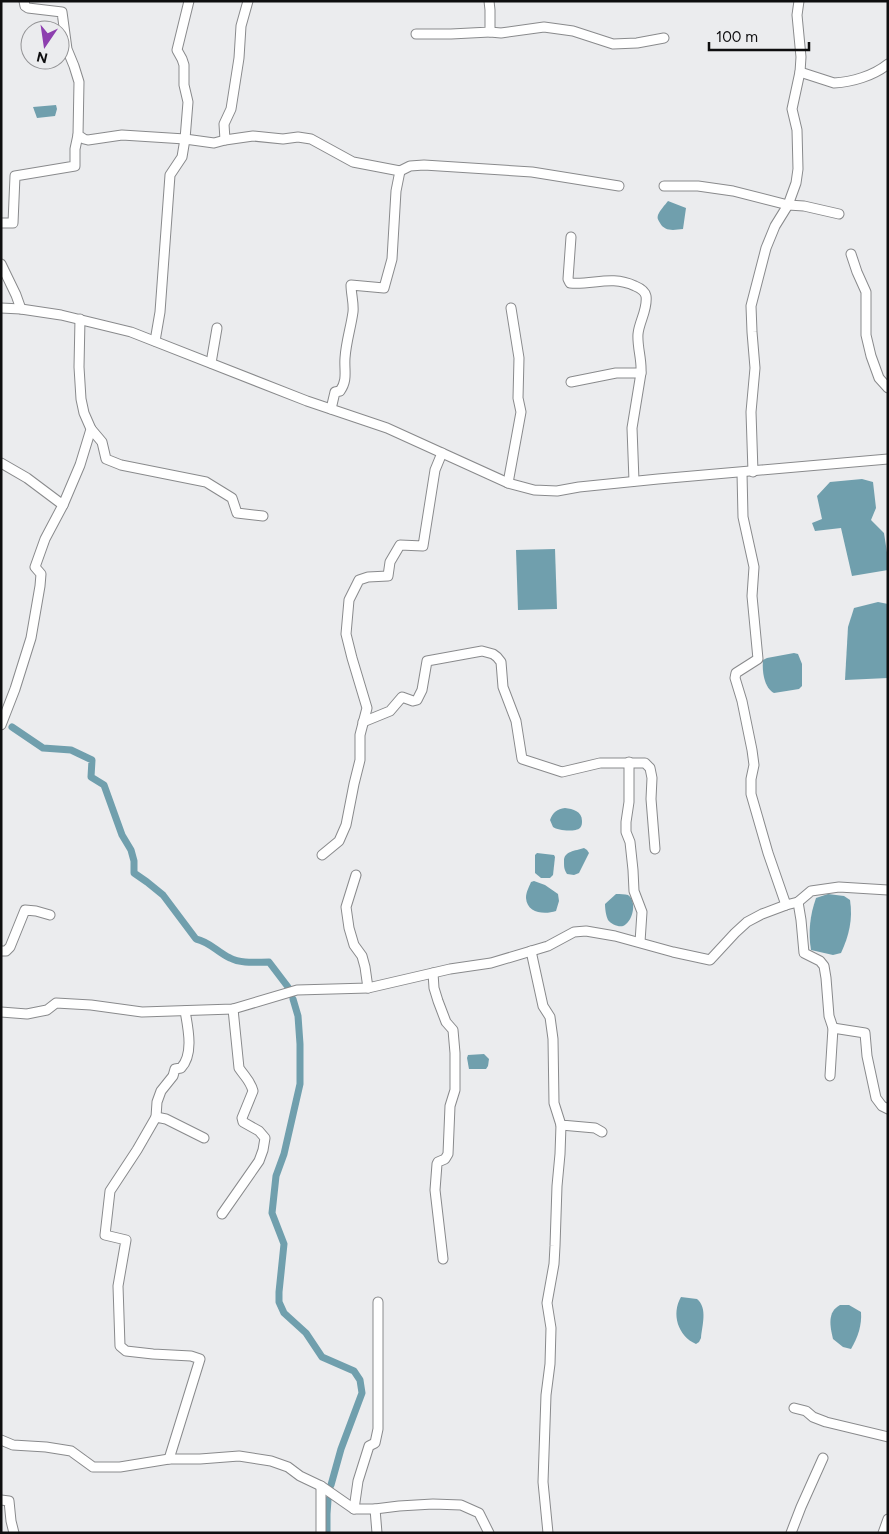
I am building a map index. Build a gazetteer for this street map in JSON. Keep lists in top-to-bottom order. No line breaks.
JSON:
{"scale_bar":"100 m","north":"bottom"}
